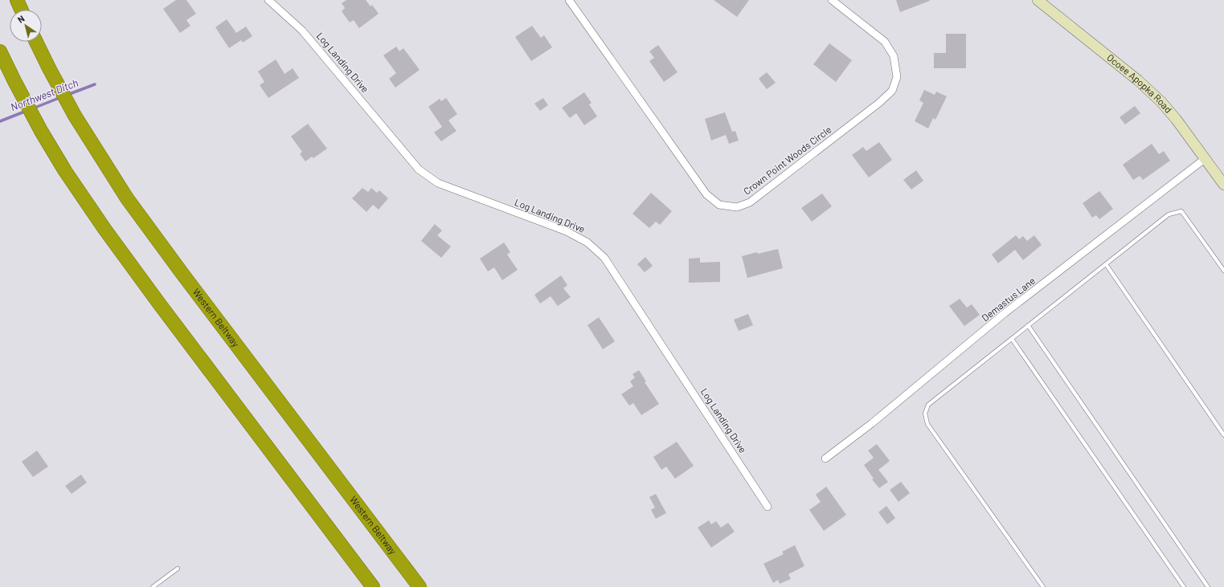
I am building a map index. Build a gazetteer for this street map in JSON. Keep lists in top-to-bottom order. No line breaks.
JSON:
{"streets":{"highway":["Western Beltway"],"main road":["Ocoee Apopka Road"],"street":["Log Landing Drive","Crown Point Woods Circle","Demastus Lane"]},"crossings":[["Ocoee Apopka Road","Demastus Lane"]],"water":["Northwest Ditch"],"north":"top left"}
